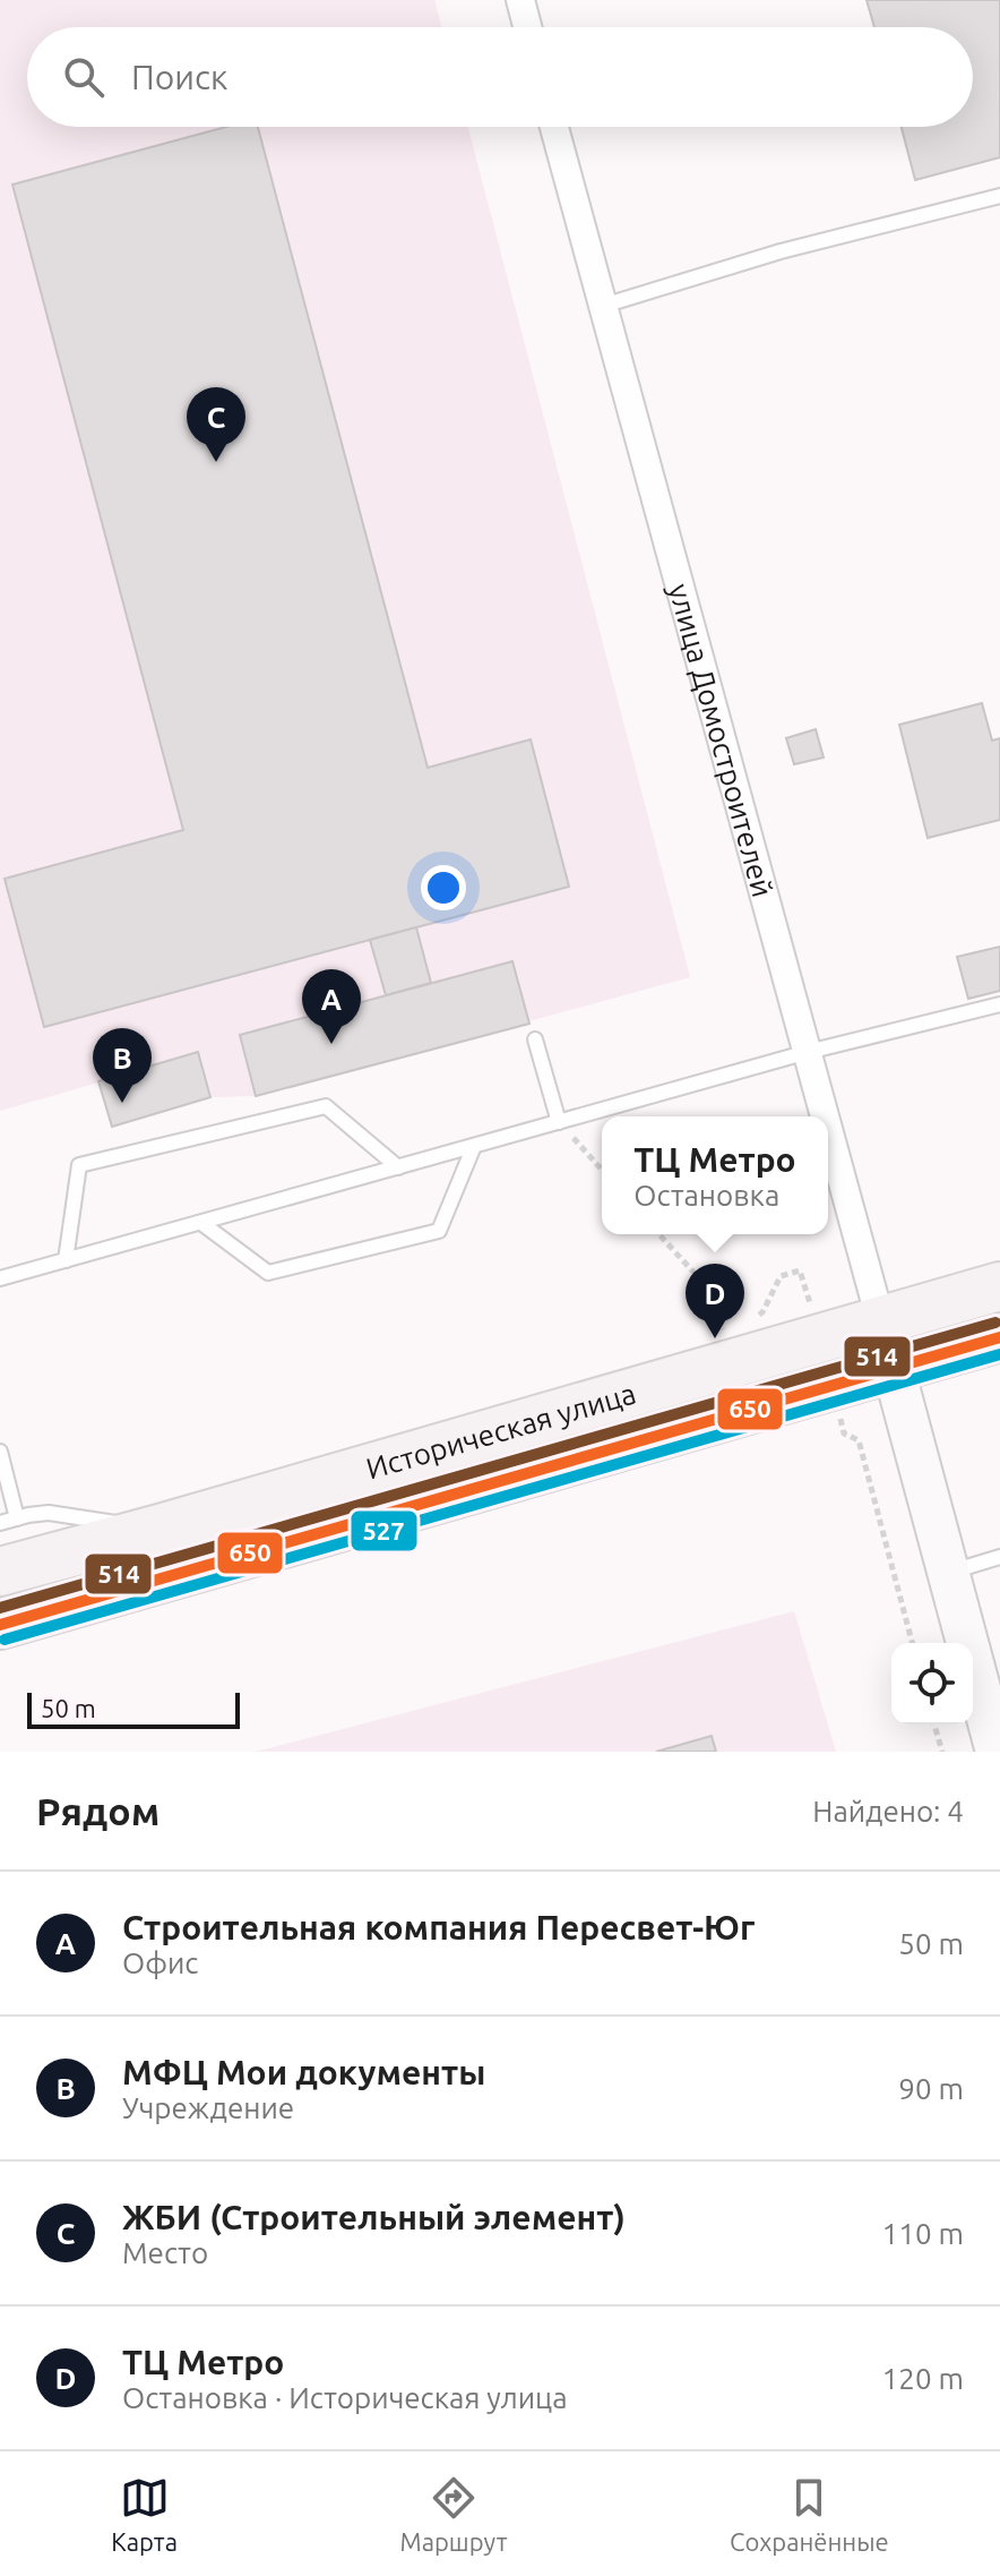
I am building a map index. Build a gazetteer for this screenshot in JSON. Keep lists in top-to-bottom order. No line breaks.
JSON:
{"streets":{"highway":["Историческая улица"],"main road":["улица Домостроителей"]},"crossings":[["улица Домостроителей","Историческая улица"]],"lines":["transit line 514","transit line 650","transit line 527"],"scale_bar":"50 m","page":{"search":"Поиск","pins":["C","A","B","D"],"popup":["ТЦ Метро","Остановка"],"scale":"50 m","heading":["Рядом","Найдено: 4"],"list":[{"mark":"A","name":"Строительная компания Пересвет-Юг","note":"Офис","value":"50 m"},{"mark":"B","name":"МФЦ Мои документы","note":"Учреждение","value":"90 m"},{"mark":"C","name":"ЖБИ (Строительный элемент)","note":"Место","value":"110 m"},{"mark":"D","name":"ТЦ Метро","note":"Остановка · Историческая улица","value":"120 m"}],"nav":["Карта","Маршрут","Сохранённые"]}}
